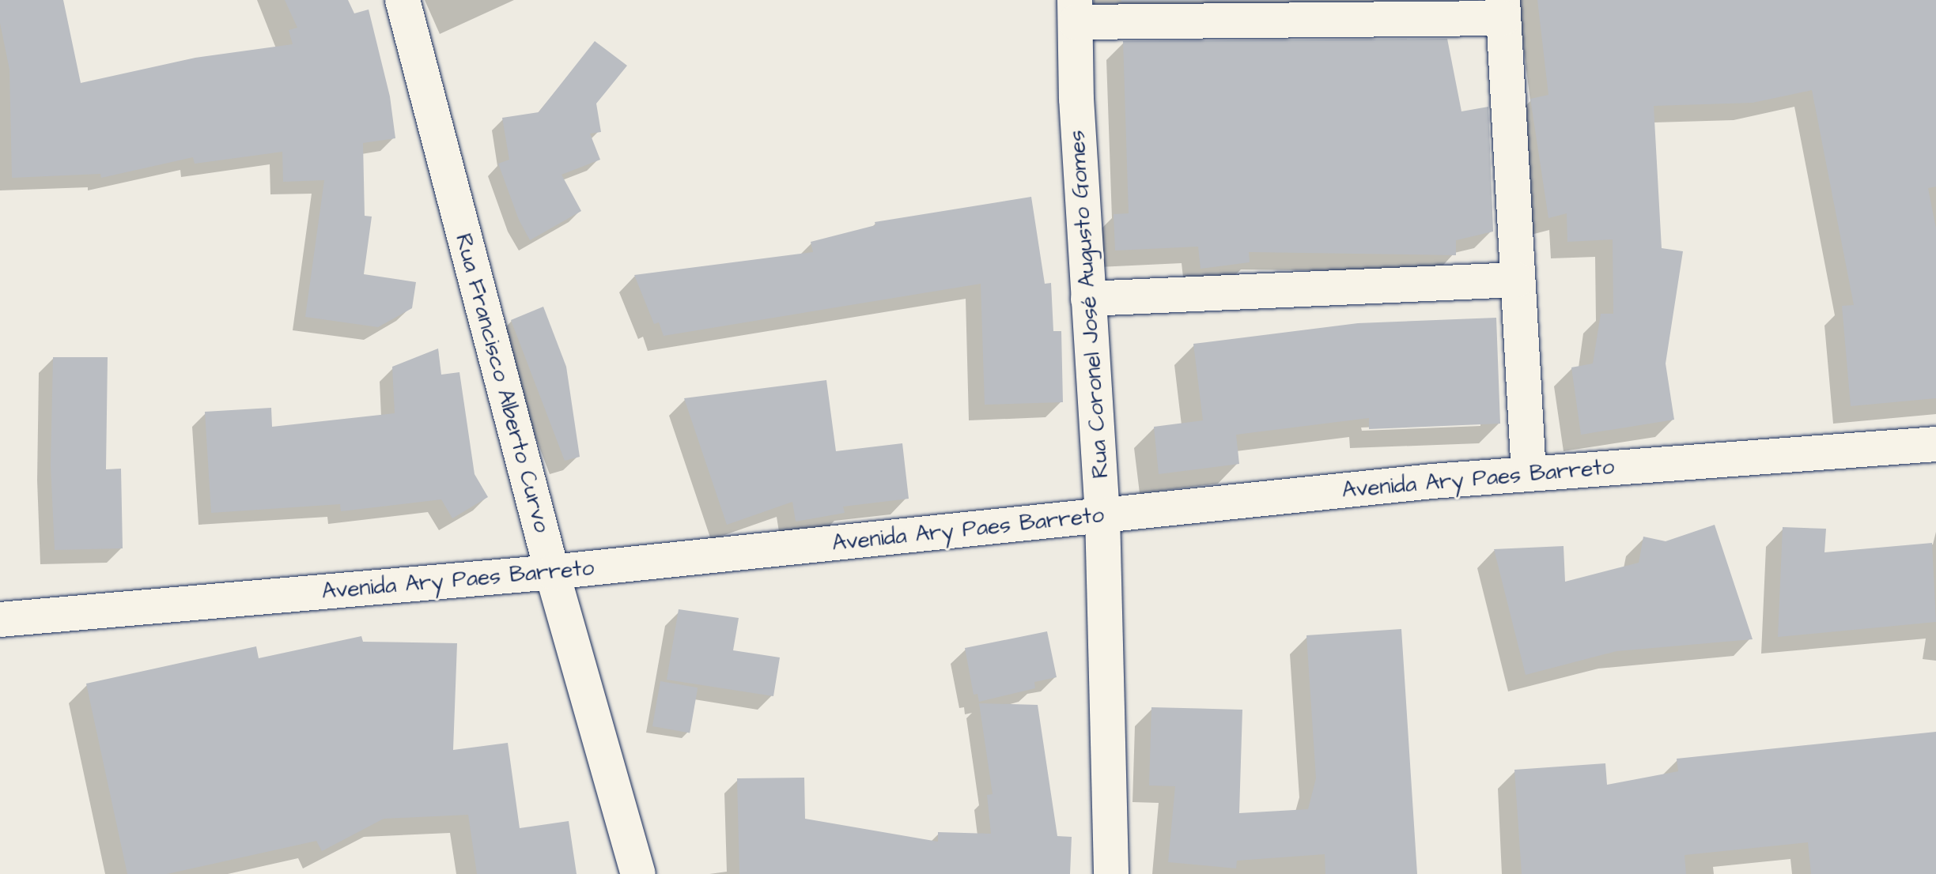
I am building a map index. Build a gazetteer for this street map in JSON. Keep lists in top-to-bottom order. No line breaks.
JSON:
{"streets":{"street":["Rua Coronel José Augusto Gomes","Rua Francisco Alberto Curvo","Avenida Ary Paes Barreto"]},"crossings":[["Rua Coronel José Augusto Gomes","Avenida Ary Paes Barreto"],["Rua Francisco Alberto Curvo","Avenida Ary Paes Barreto"]]}
